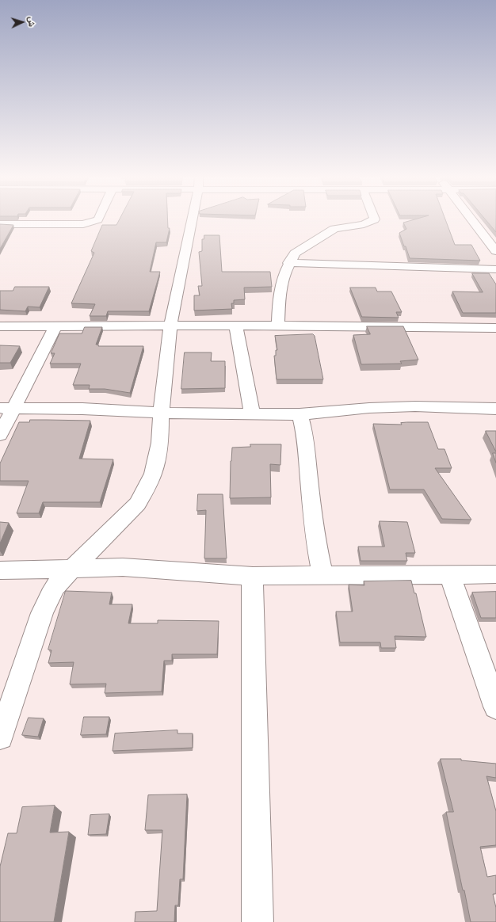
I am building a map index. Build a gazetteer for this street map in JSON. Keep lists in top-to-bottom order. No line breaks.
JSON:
{"north":"right"}
